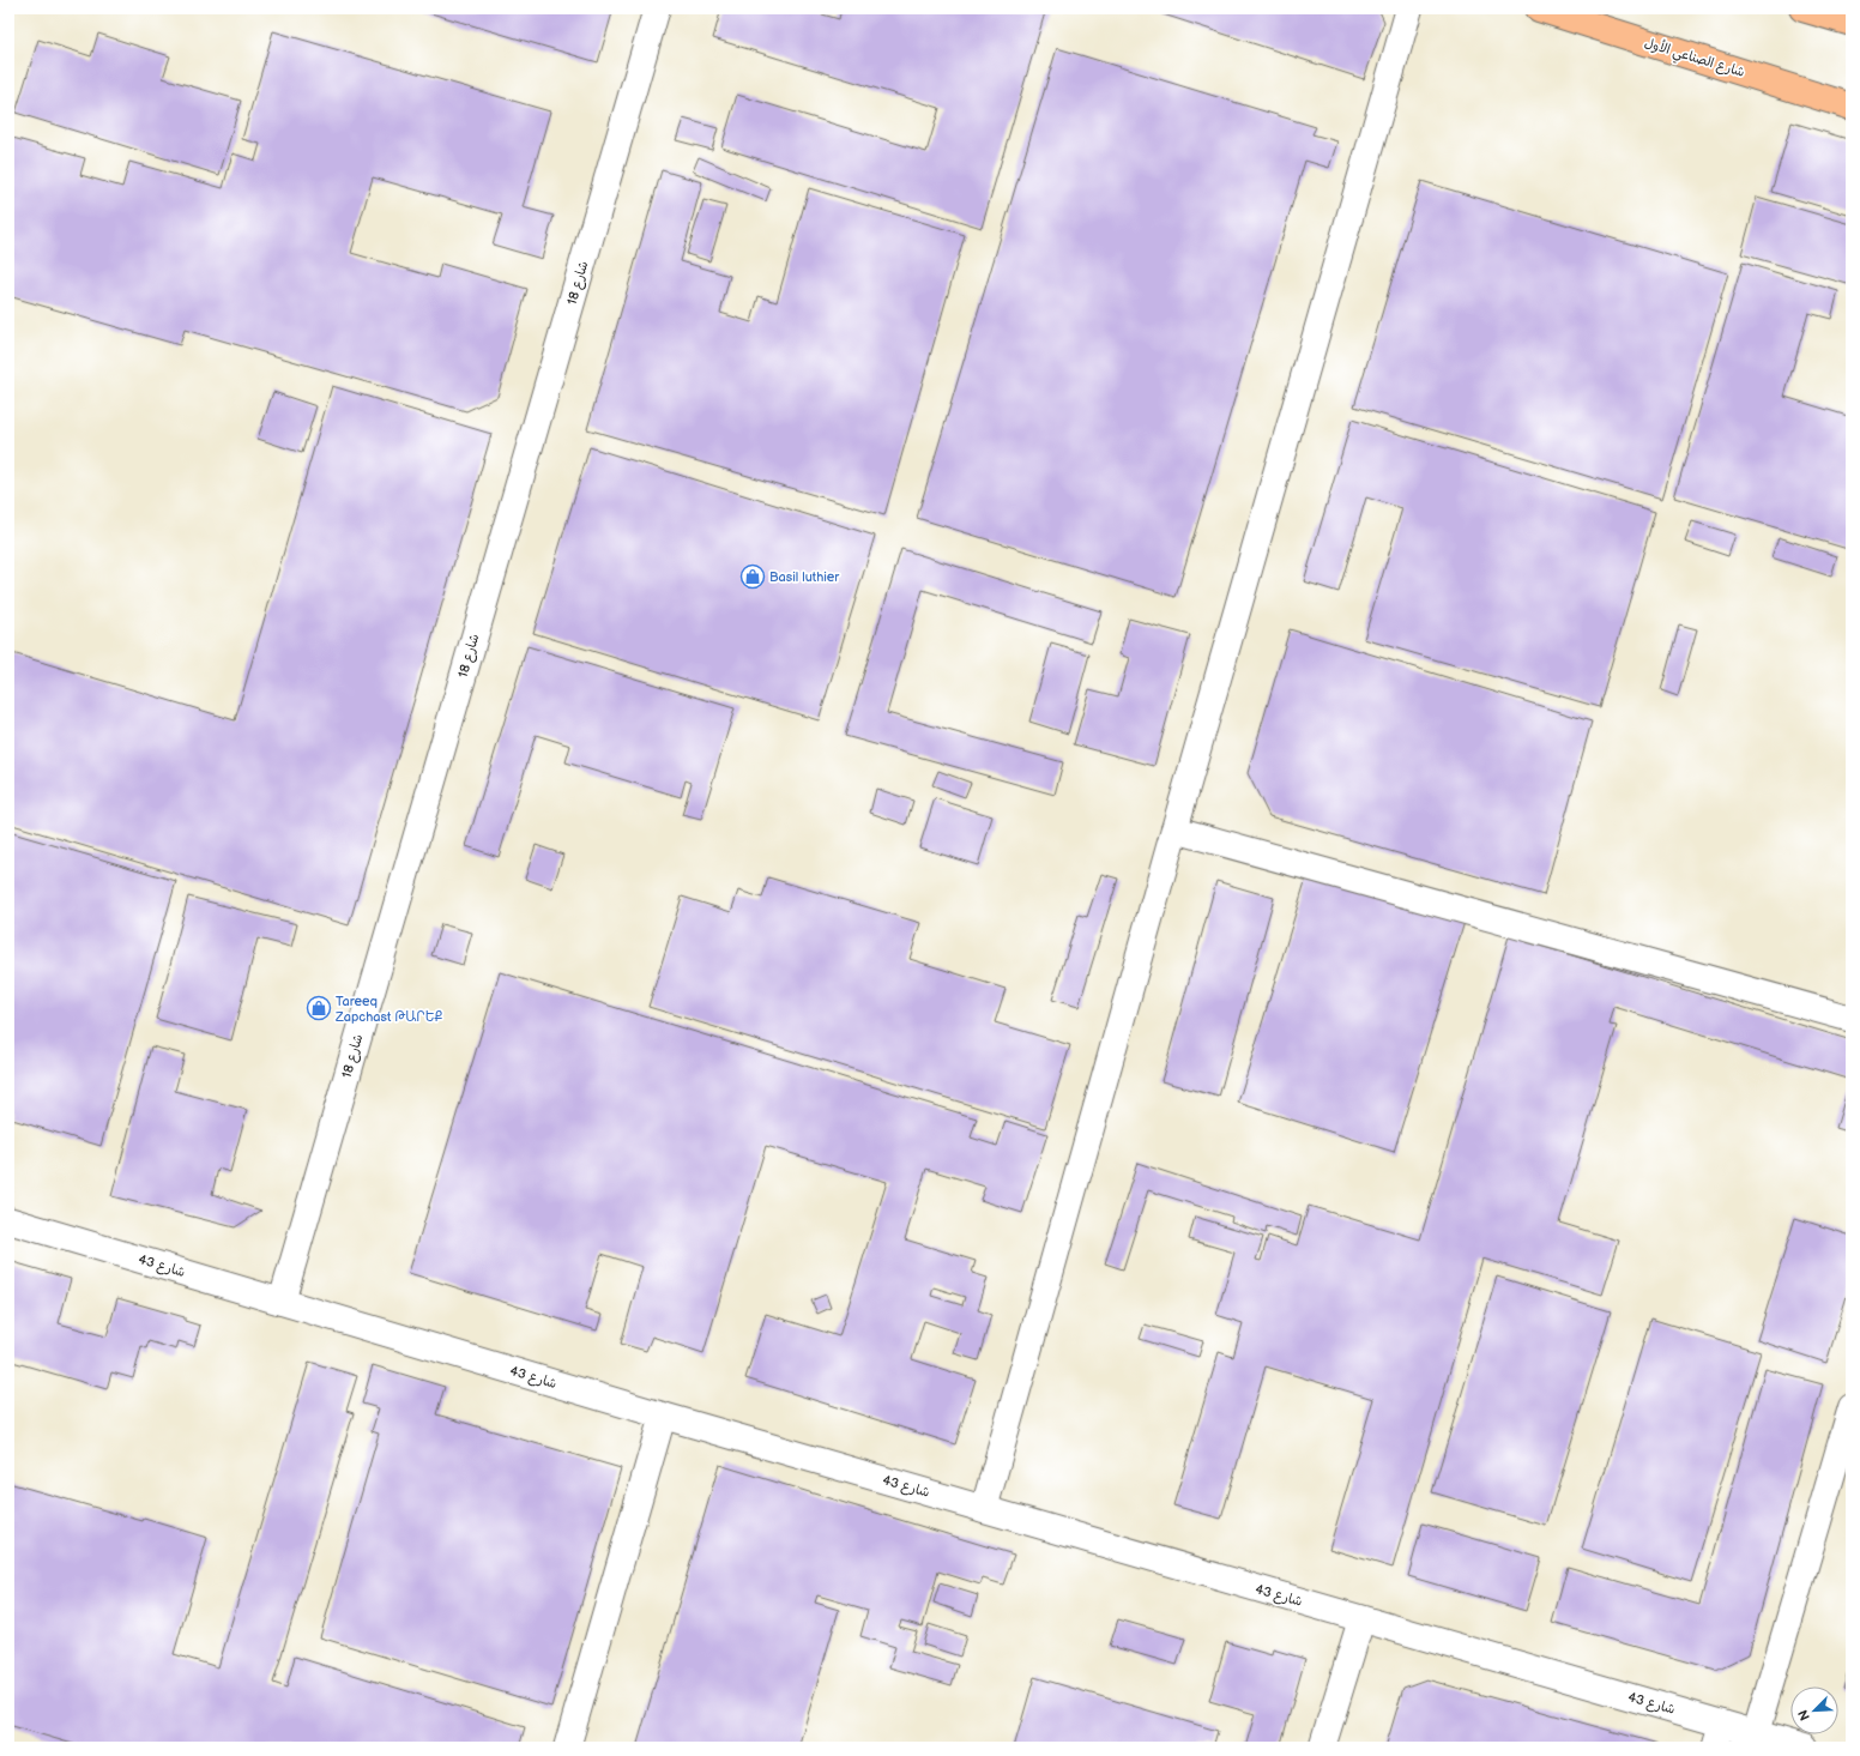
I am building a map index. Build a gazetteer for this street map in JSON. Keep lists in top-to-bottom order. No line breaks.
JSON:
{"streets":{"main road":["شارع الصناعي الأول"],"street":["شارع 18","شارع 43"]},"crossings":[["شارع 18","شارع 43"]],"places":{"shop":["Basil luthier","Tareeq Zapchast ԹԱՐԵՔ"]},"north":"bottom left"}
